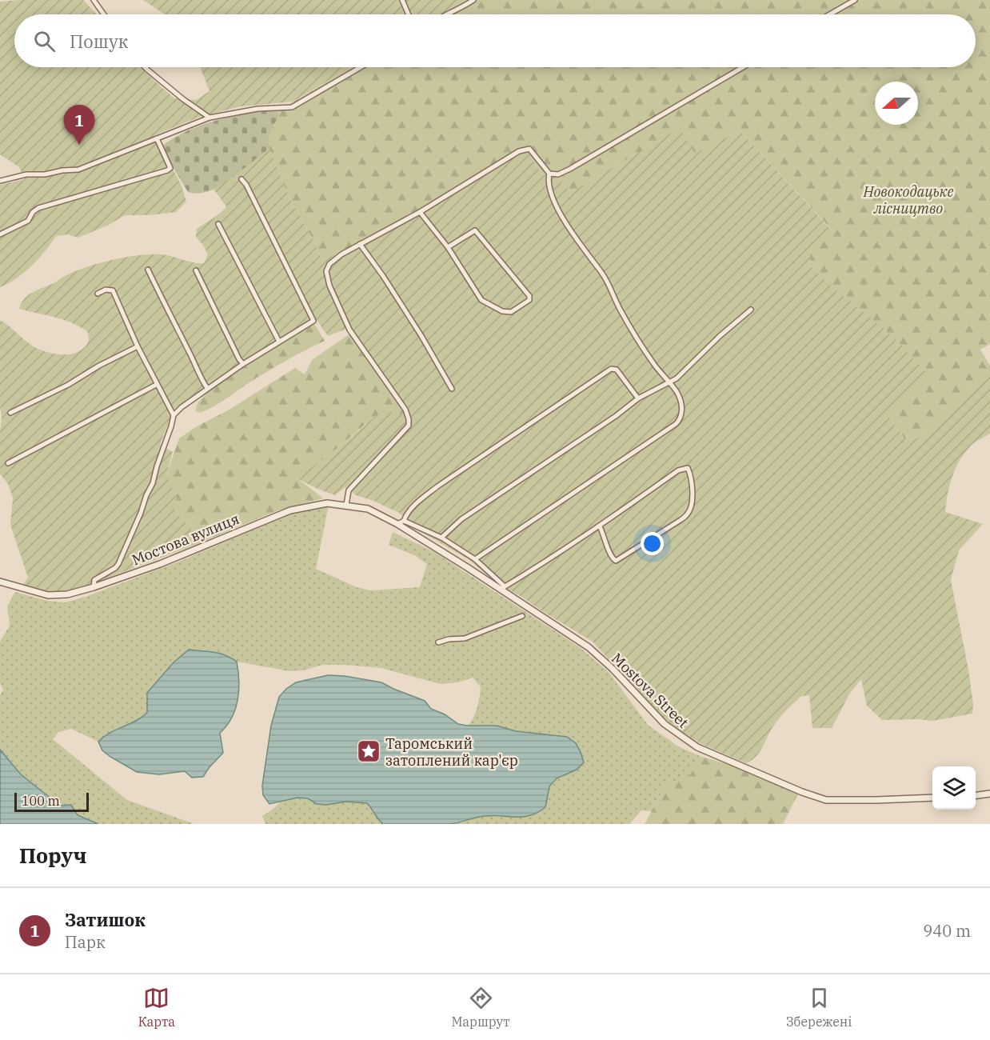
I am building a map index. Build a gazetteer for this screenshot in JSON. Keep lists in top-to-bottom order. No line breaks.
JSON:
{"streets":{"street":["Мостова вулиця","Mostova Street"]},"crossings":[["Мостова вулиця","Mostova Street"]],"parks":["Новокодацьке лісництво"],"places":{"place":["Таромський затоплений кар'єр"]},"scale_bar":"100 m","north":"left","page":{"search":"Пошук","pins":"1","scale":"100 m","heading":"Поруч","list":[{"mark":"1","name":"Затишок","note":"Парк","value":"940 m"}],"nav":["Карта","Маршрут","Збережені"]}}
